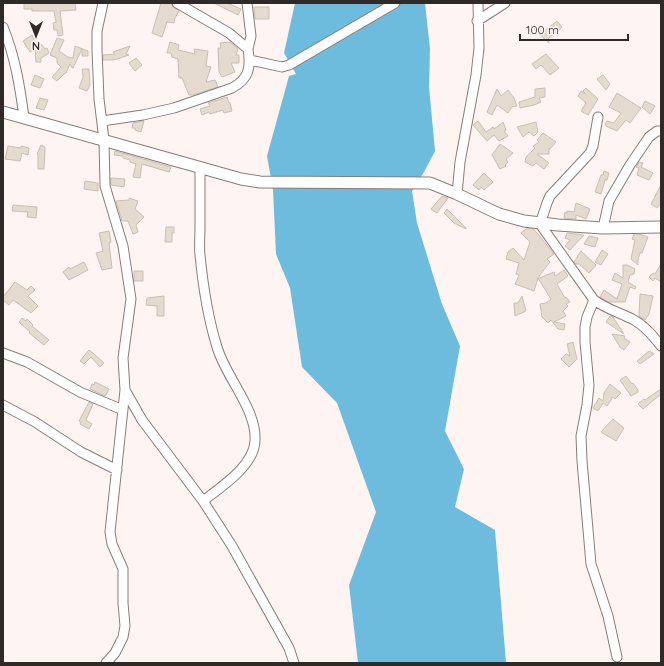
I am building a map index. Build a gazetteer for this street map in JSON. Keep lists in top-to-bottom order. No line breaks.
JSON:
{"scale_bar":"100 m","north":"bottom"}
